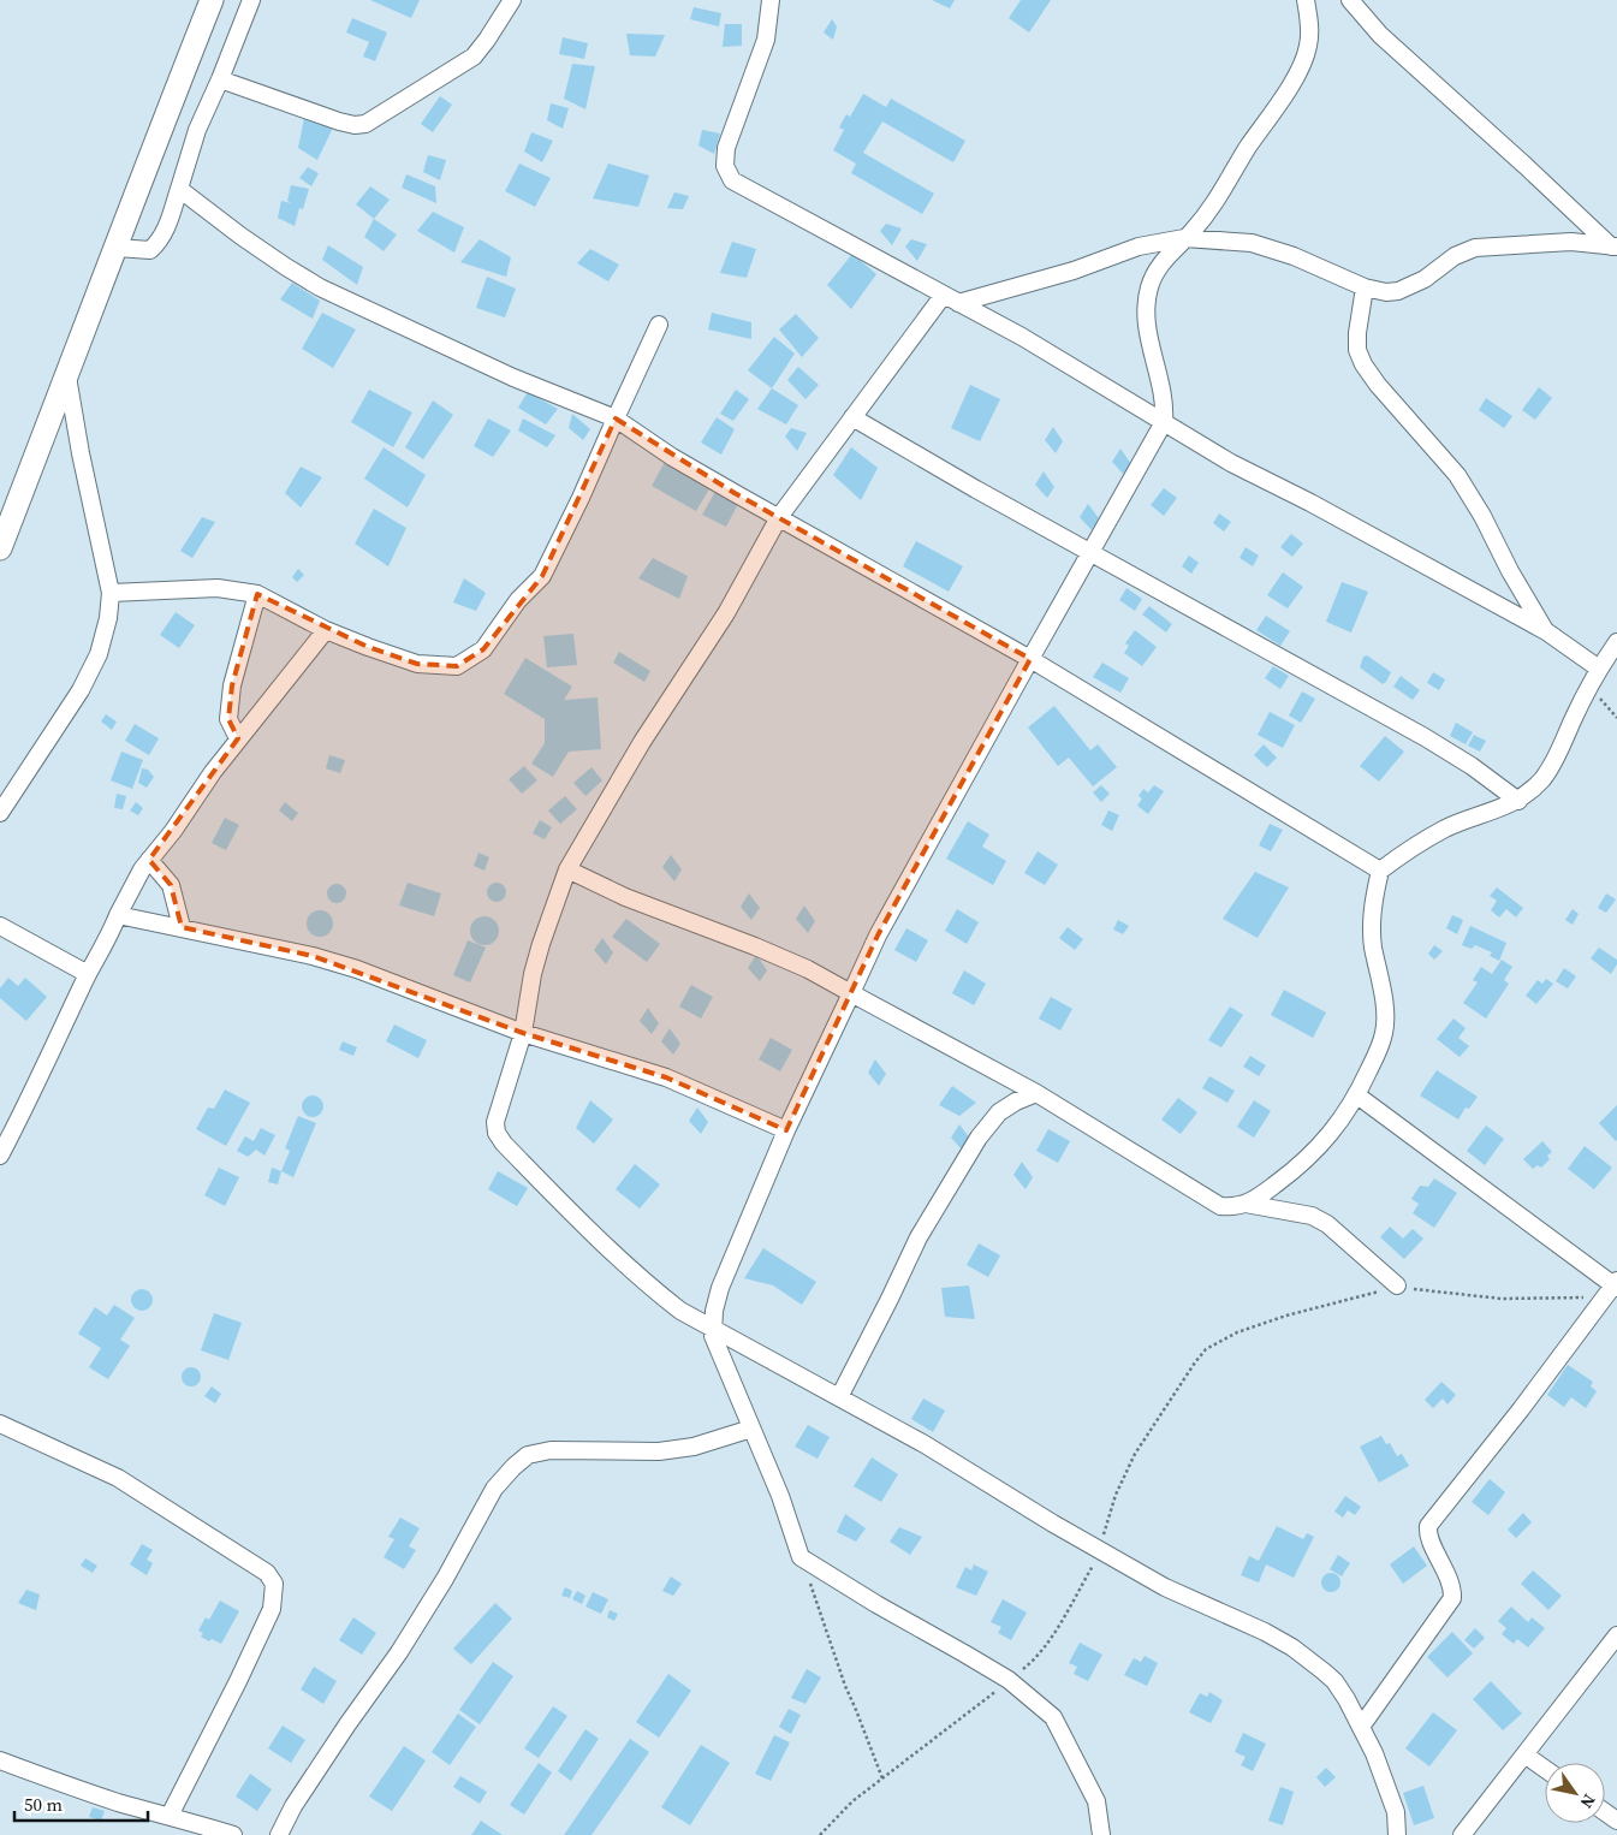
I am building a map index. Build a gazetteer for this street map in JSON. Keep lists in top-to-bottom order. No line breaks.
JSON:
{"scale_bar":"50 m","north":"bottom right"}
